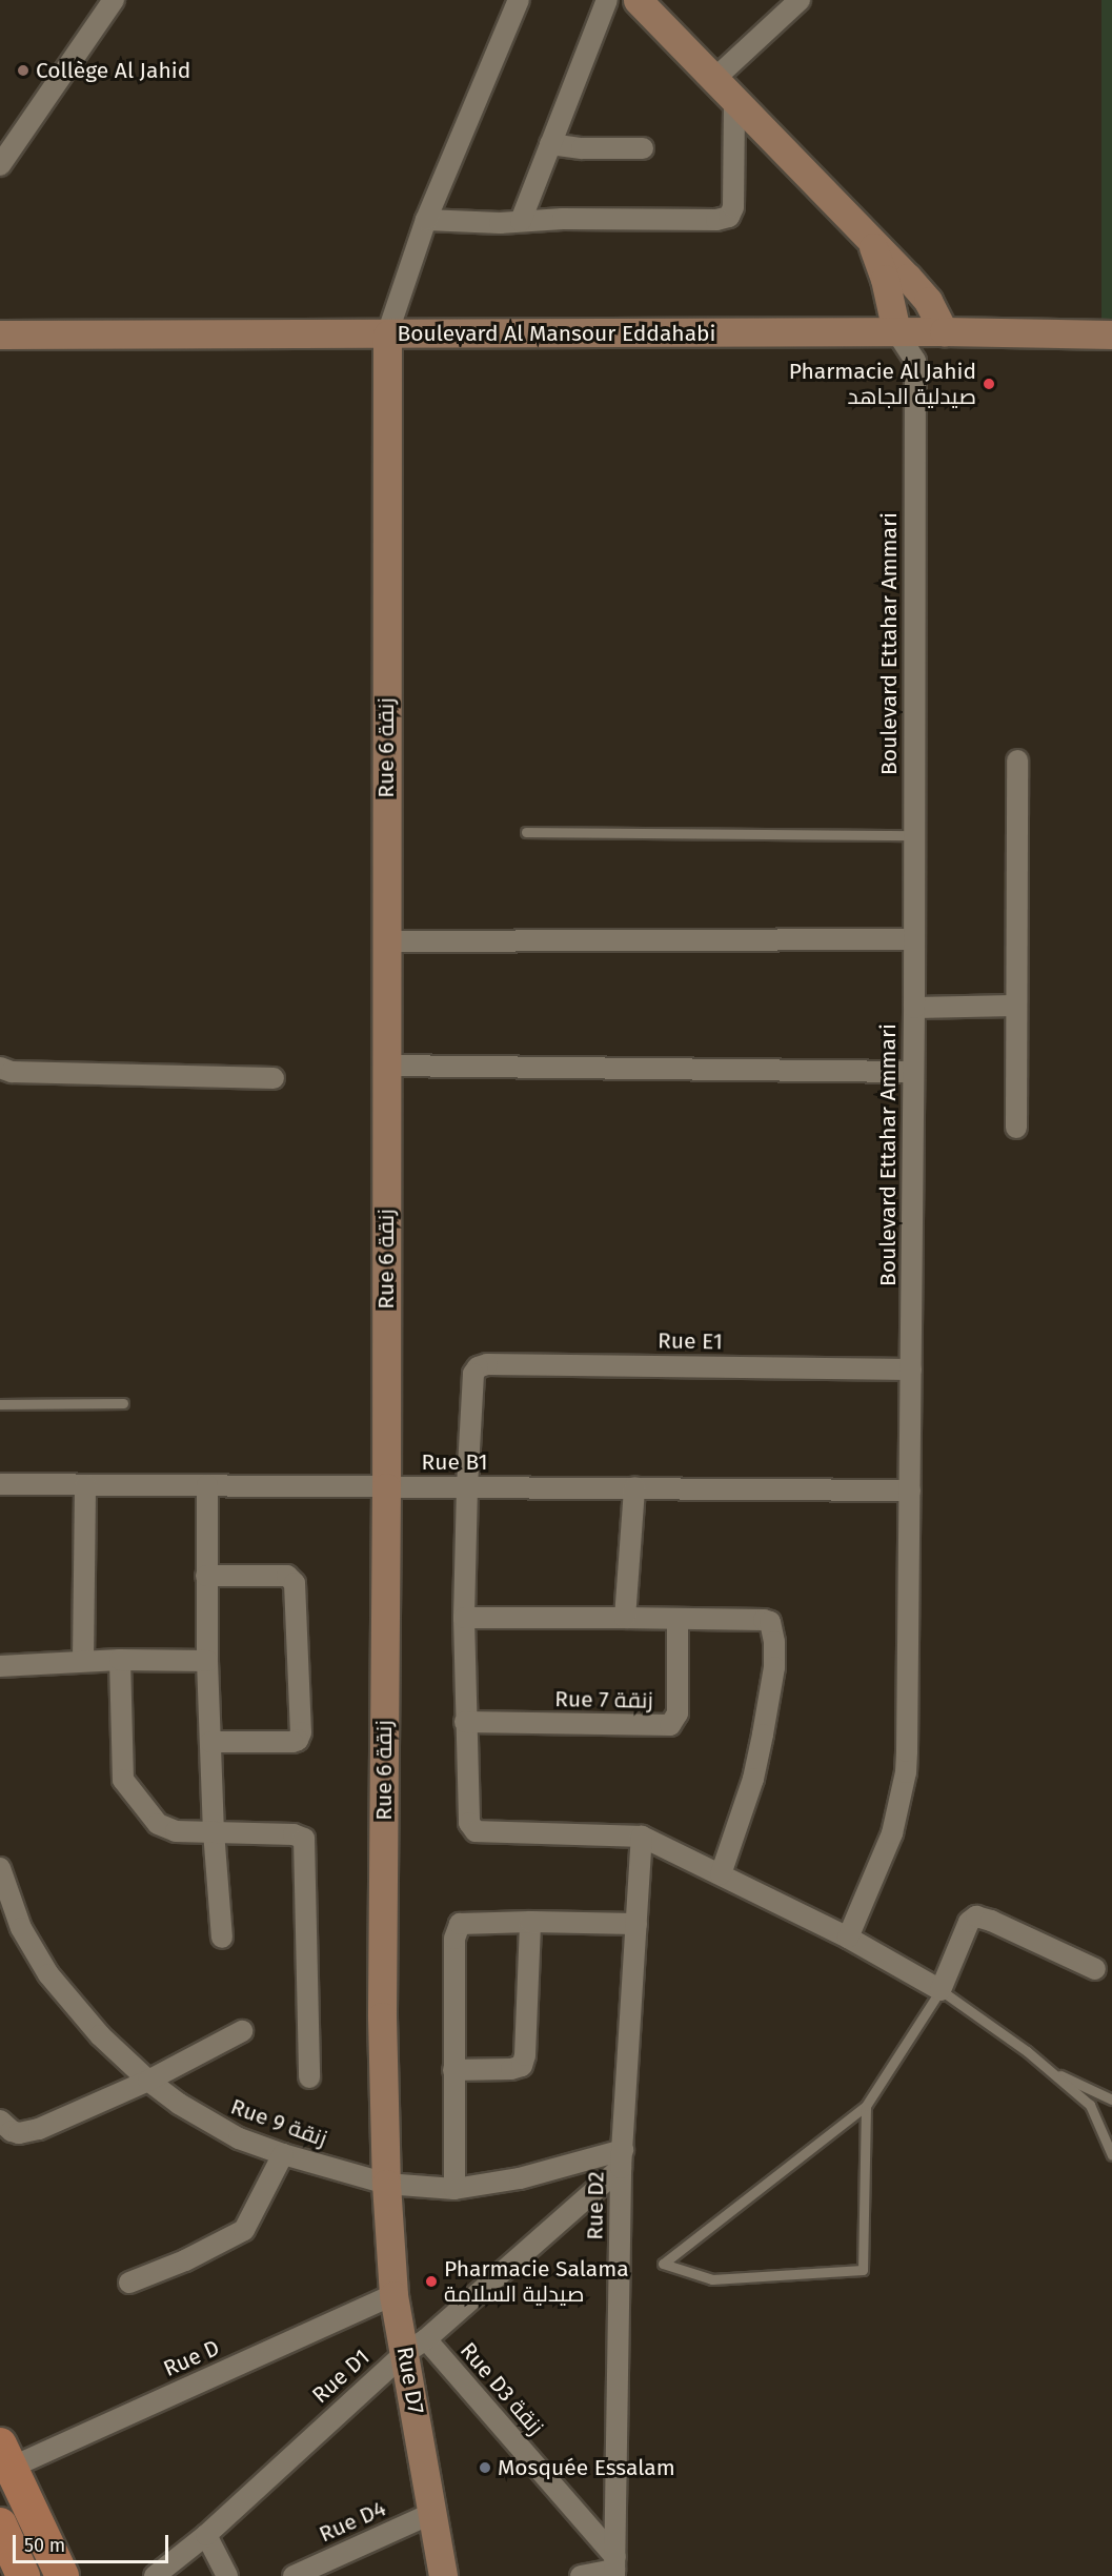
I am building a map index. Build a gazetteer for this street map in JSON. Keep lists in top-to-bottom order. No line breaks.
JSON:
{"streets":{"street":["Boulevard Al Mansour Eddahabi","Boulevard Ettahar Ammari","Rue 6 زنقة","Rue E1","Rue B1","Rue 7 زنقة","Rue 9 زنقة","Rue D2","Rue D","Rue D1","Rue D7","Rue D3 زنقة","Rue D4"]},"crossings":[["Boulevard Al Mansour Eddahabi","Rue 6 زنقة"],["Boulevard Ettahar Ammari","Rue E1"],["Boulevard Ettahar Ammari","Rue B1"],["Rue 6 زنقة","Rue B1"],["Rue 6 زنقة","Rue 9 زنقة"],["Rue 6 زنقة","Rue D7"],["Rue E1","Rue B1"],["Rue 9 زنقة","Rue D2"],["Rue 9 زنقة","Rue D1"],["Rue 9 زنقة","Rue D7"],["Rue D2","Rue D1"],["Rue D2","Rue D3 زنقة"],["Rue D","Rue D7"],["Rue D1","Rue D7"],["Rue D1","Rue D3 زنقة"],["Rue D7","Rue D3 زنقة"],["Rue D7","Rue D4"]],"places":["Collège Al Jahid","Pharmacie Al Jahid صيدلية الجاهد","Pharmacie Salama صيدلية السلامة","Mosquée Essalam"],"scale_bar":"50 m"}
